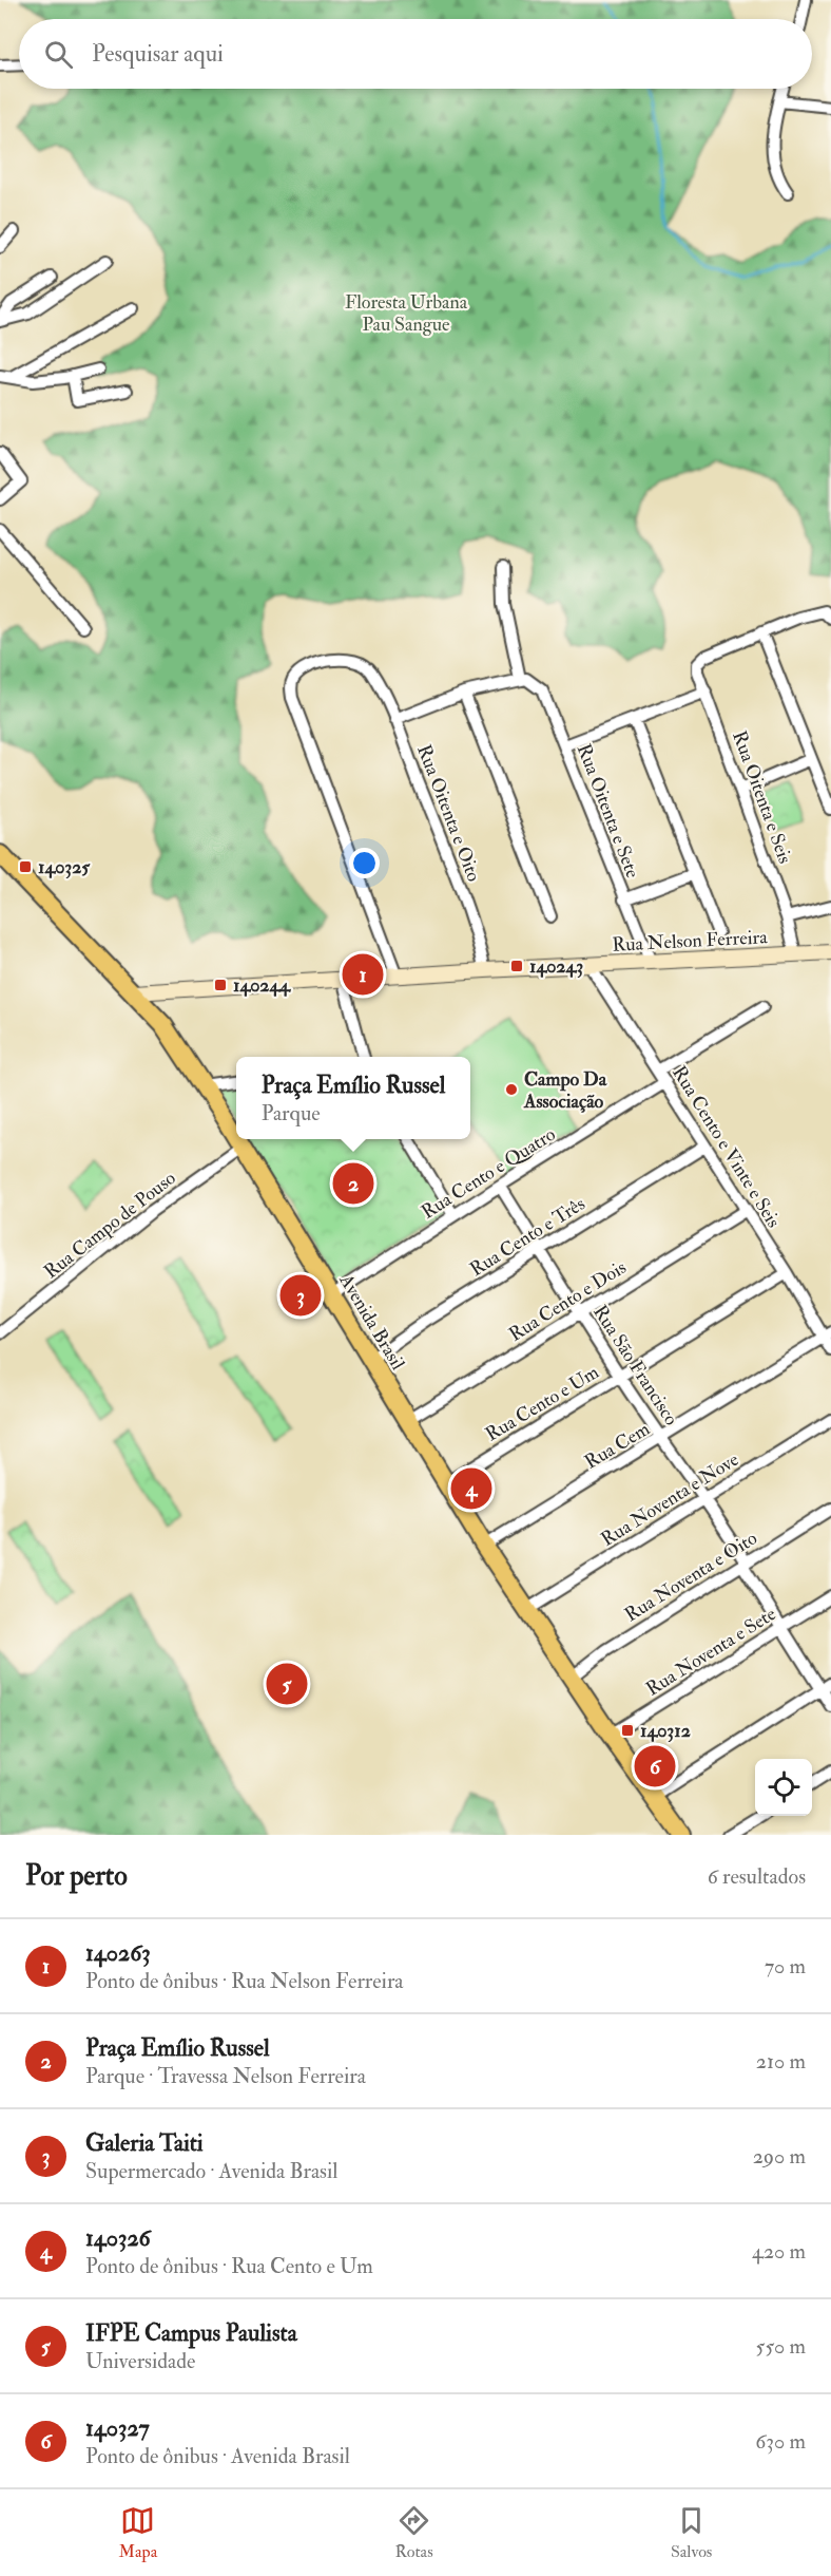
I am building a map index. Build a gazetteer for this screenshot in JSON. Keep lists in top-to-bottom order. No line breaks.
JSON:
{"streets":{"main road":["Rua Nelson Ferreira","Avenida Brasil"],"street":["Rua Oitenta e Seis","Rua Oitenta e Sete","Rua Oitenta e Oito","Rua Cento e Vinte e Seis","Rua Cento e Quatro","Rua Campo de Pouso","Rua Cento e Três","Rua Cento e Dois","Rua São Francisco","Rua Cento e Um","Rua Cem","Rua Noventa e Nove","Rua Noventa e Oito","Rua Noventa e Sete"]},"crossings":[["Rua Oitenta e Seis","Rua Nelson Ferreira"],["Rua Oitenta e Sete","Rua Nelson Ferreira"],["Rua Oitenta e Oito","Rua Nelson Ferreira"],["Rua Nelson Ferreira","Rua Cento e Vinte e Seis"],["Rua Nelson Ferreira","Avenida Brasil"],["Rua Cento e Vinte e Seis","Rua Cento e Quatro"],["Rua Cento e Vinte e Seis","Rua Cento e Três"],["Rua Cento e Vinte e Seis","Rua Cento e Dois"],["Rua Cento e Vinte e Seis","Rua Cento e Um"],["Rua Cento e Vinte e Seis","Rua Cem"],["Rua Cento e Quatro","Avenida Brasil"],["Rua Cento e Quatro","Rua São Francisco"],["Rua Campo de Pouso","Avenida Brasil"],["Rua Cento e Três","Avenida Brasil"],["Rua Cento e Três","Rua São Francisco"],["Rua Cento e Dois","Avenida Brasil"],["Rua Cento e Dois","Rua São Francisco"],["Avenida Brasil","Rua Cento e Um"],["Avenida Brasil","Rua Cem"],["Avenida Brasil","Rua Noventa e Nove"],["Avenida Brasil","Rua Noventa e Oito"],["Avenida Brasil","Rua Noventa e Sete"],["Rua São Francisco","Rua Cento e Um"],["Rua São Francisco","Rua Cem"],["Rua São Francisco","Rua Noventa e Nove"],["Rua São Francisco","Rua Noventa e Oito"],["Rua São Francisco","Rua Noventa e Sete"]],"parks":["Floresta Urbana Pau Sangue"],"places":{"transit":["140325","140243","140244","140312"],"other":["Campo Da Associação"]},"page":{"search":"Pesquisar aqui","pins":["1","2","3","4","5","6"],"popup":["Praça Emílio Russel","Parque"],"heading":["Por perto","6 resultados"],"list":[{"mark":"1","name":"140263","note":"Ponto de ônibus · Rua Nelson Ferreira","value":"70 m"},{"mark":"2","name":"Praça Emílio Russel","note":"Parque · Travessa Nelson Ferreira","value":"210 m"},{"mark":"3","name":"Galeria Taiti","note":"Supermercado · Avenida Brasil","value":"290 m"},{"mark":"4","name":"140326","note":"Ponto de ônibus · Rua Cento e Um","value":"420 m"},{"mark":"5","name":"IFPE Campus Paulista","note":"Universidade","value":"550 m"},{"mark":"6","name":"140327","note":"Ponto de ônibus · Avenida Brasil","value":"630 m"}],"nav":["Mapa","Rotas","Salvos"]}}
